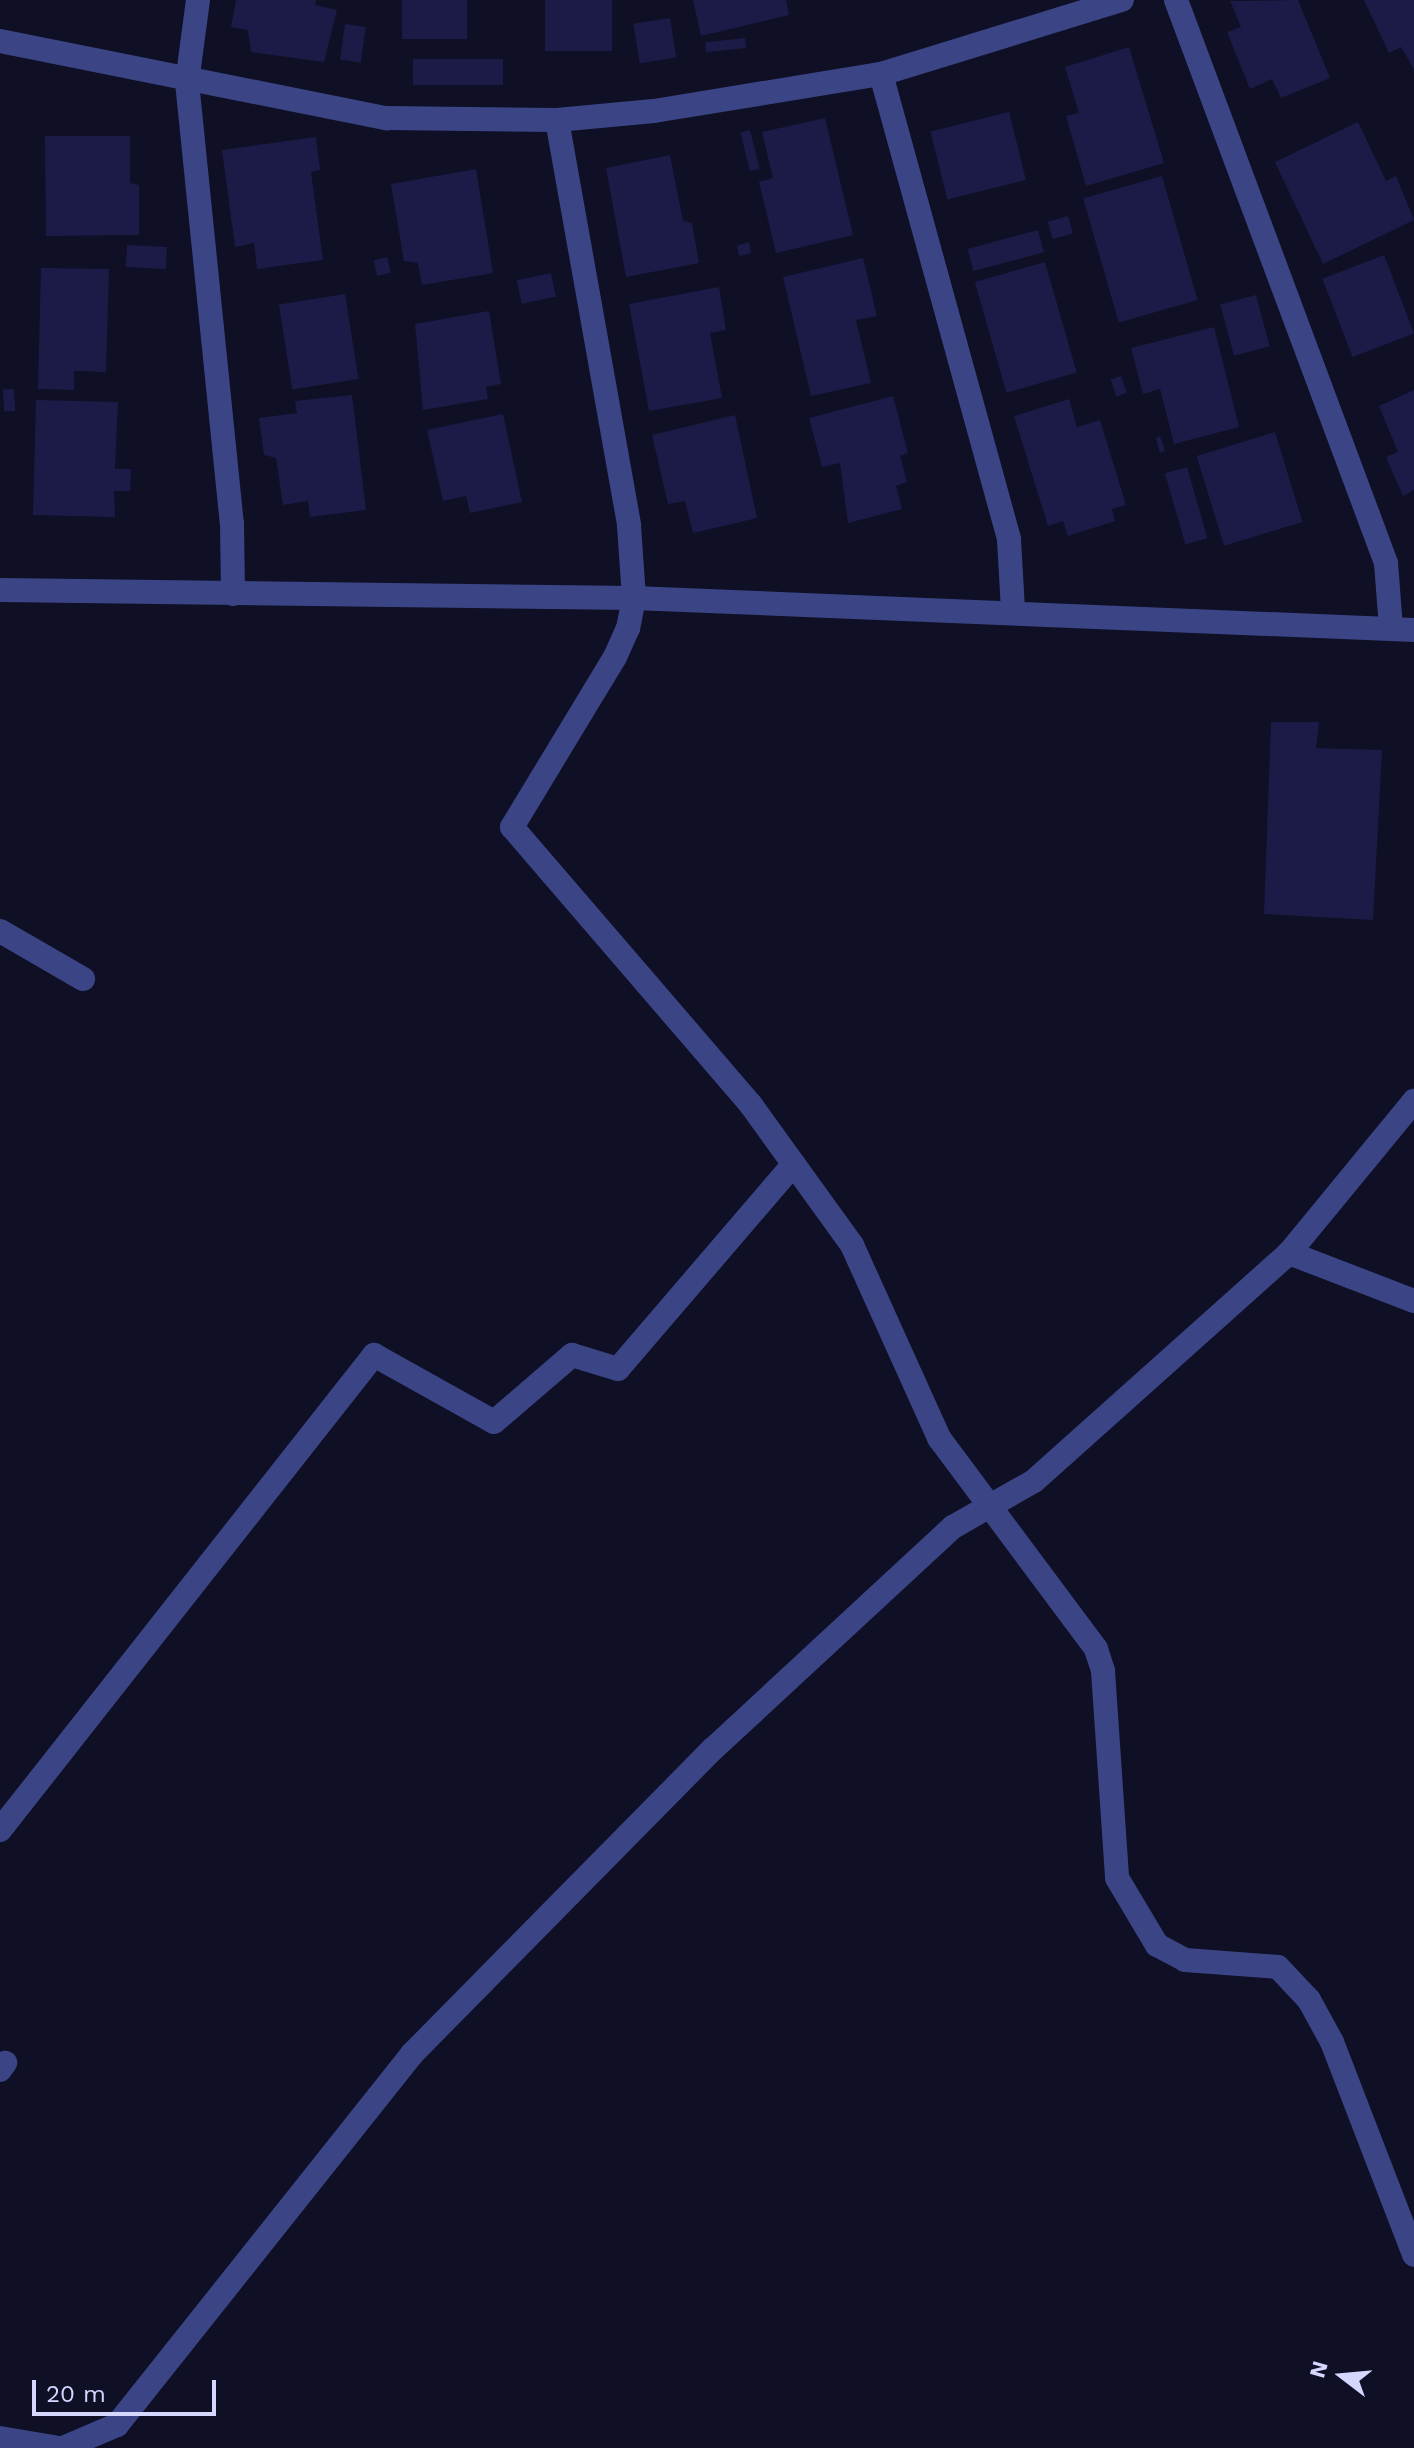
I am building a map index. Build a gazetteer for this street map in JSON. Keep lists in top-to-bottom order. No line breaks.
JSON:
{"scale_bar":"20 m","north":"left"}
